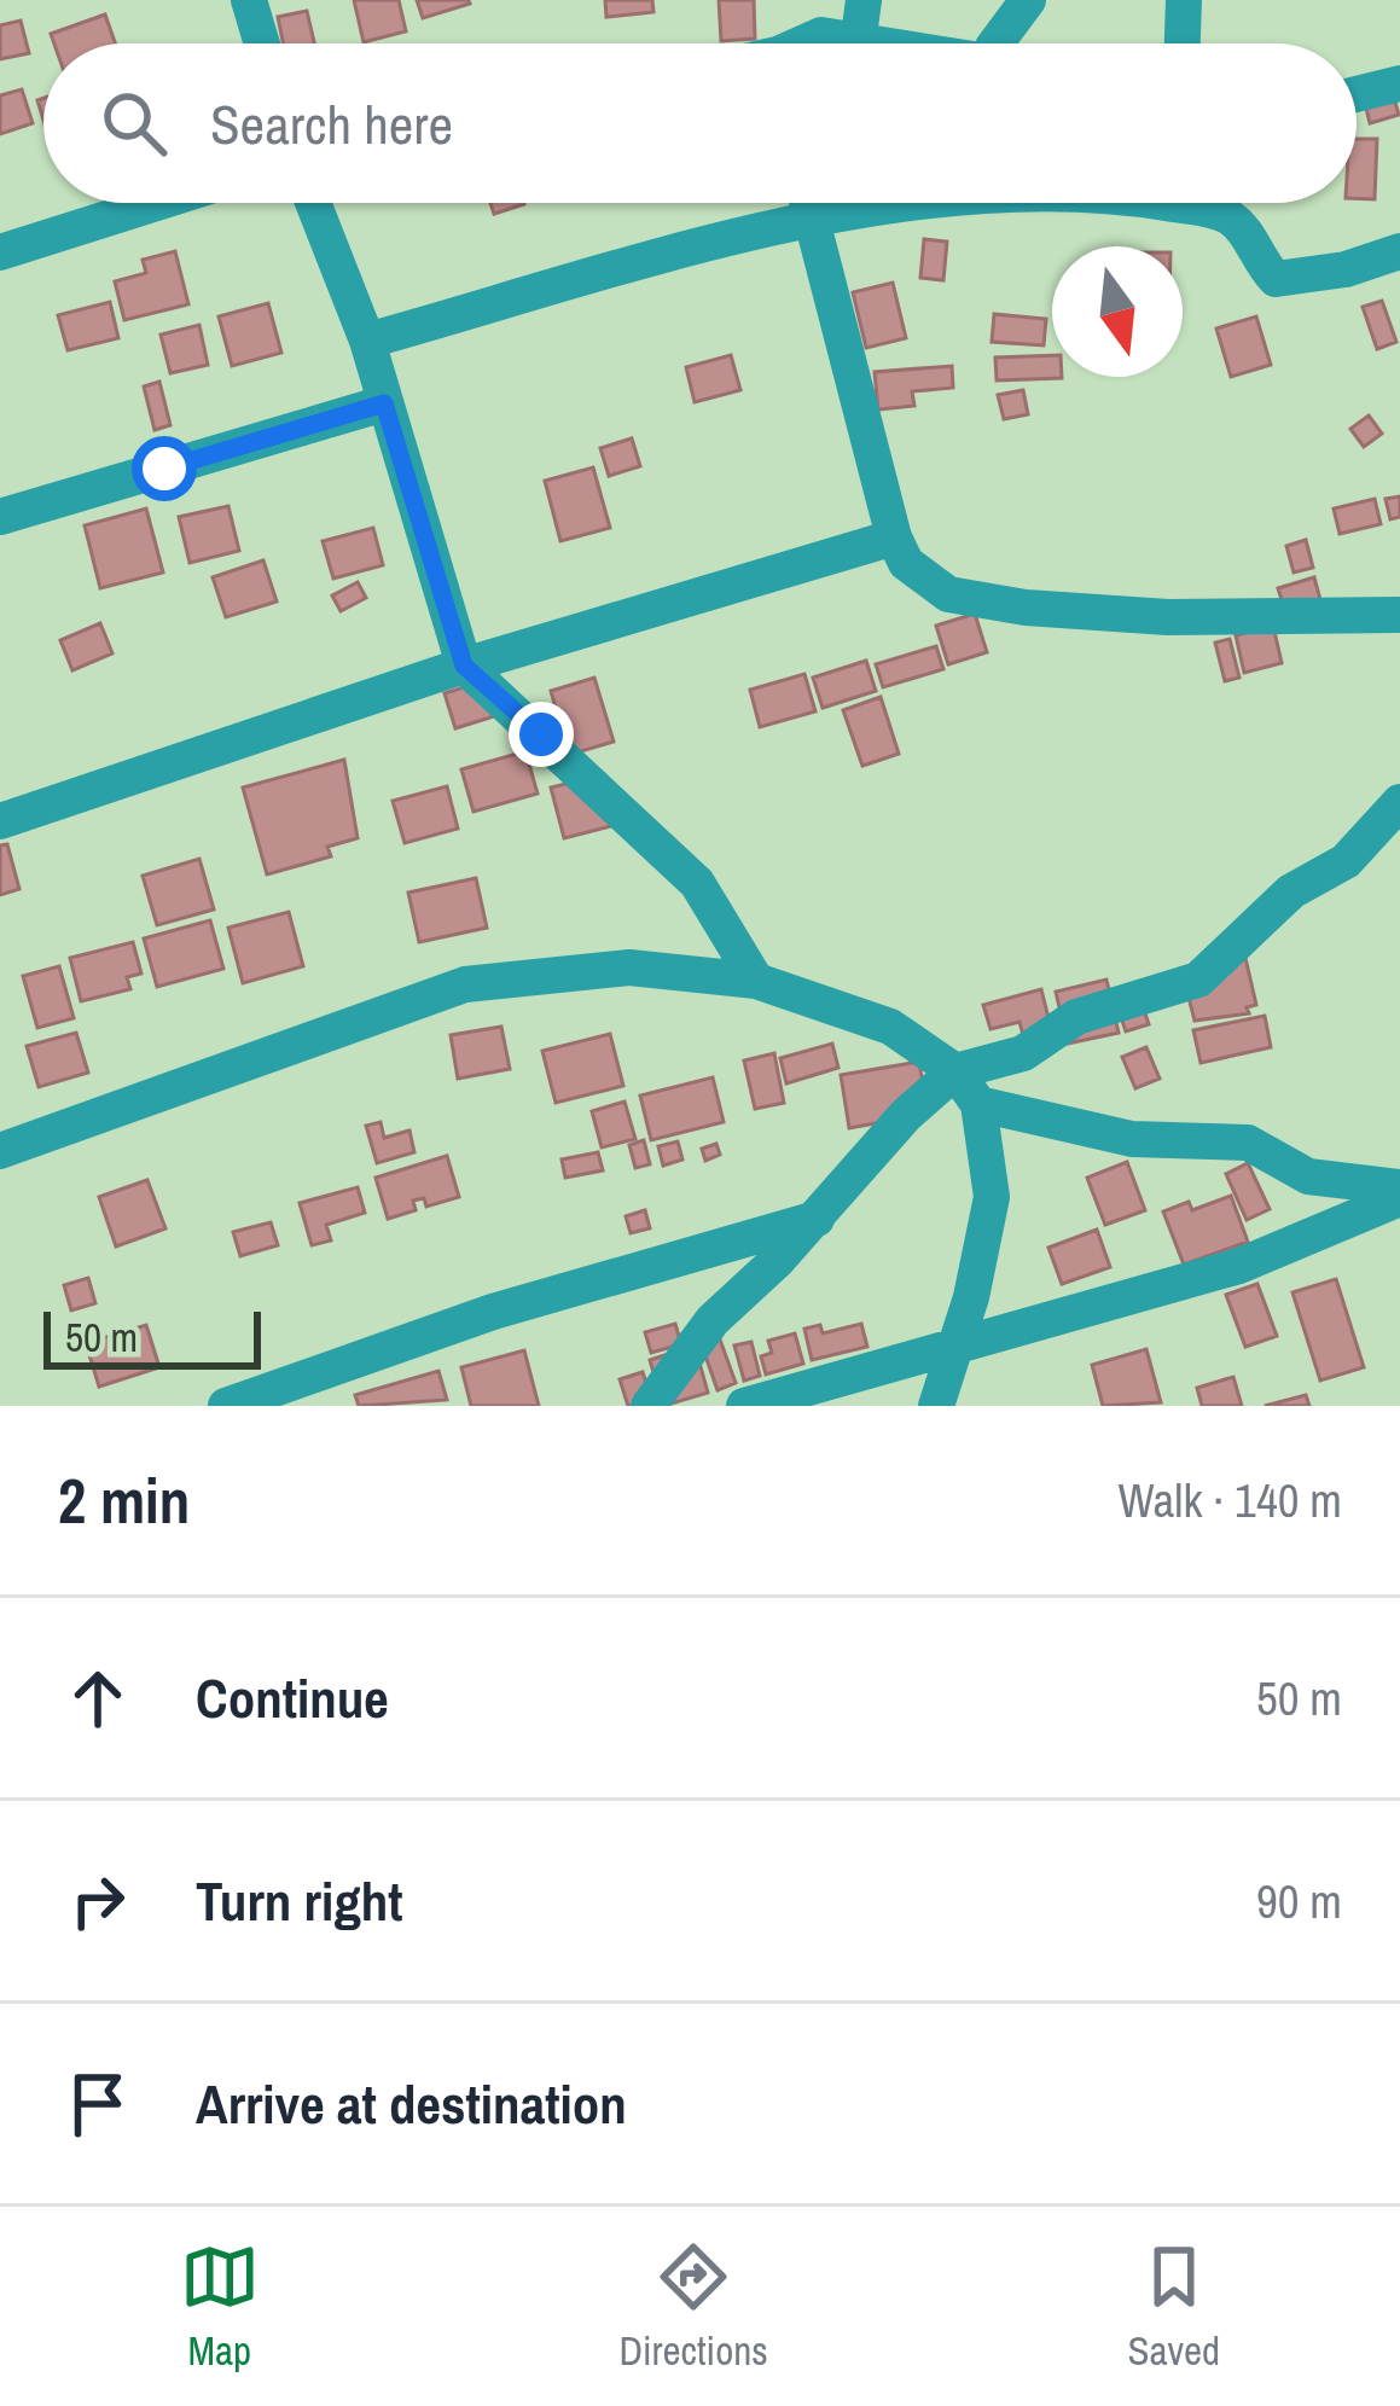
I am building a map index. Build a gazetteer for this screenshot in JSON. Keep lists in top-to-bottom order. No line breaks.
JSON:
{"scale_bar":"50 m","north":"bottom","page":{"search":"Search here","scale":"50 m","heading":["2 min","Walk · 140 m"],"list":[["Continue","50 m"],["Turn right","90 m"],"Arrive at destination"],"nav":["Map","Directions","Saved"]}}
